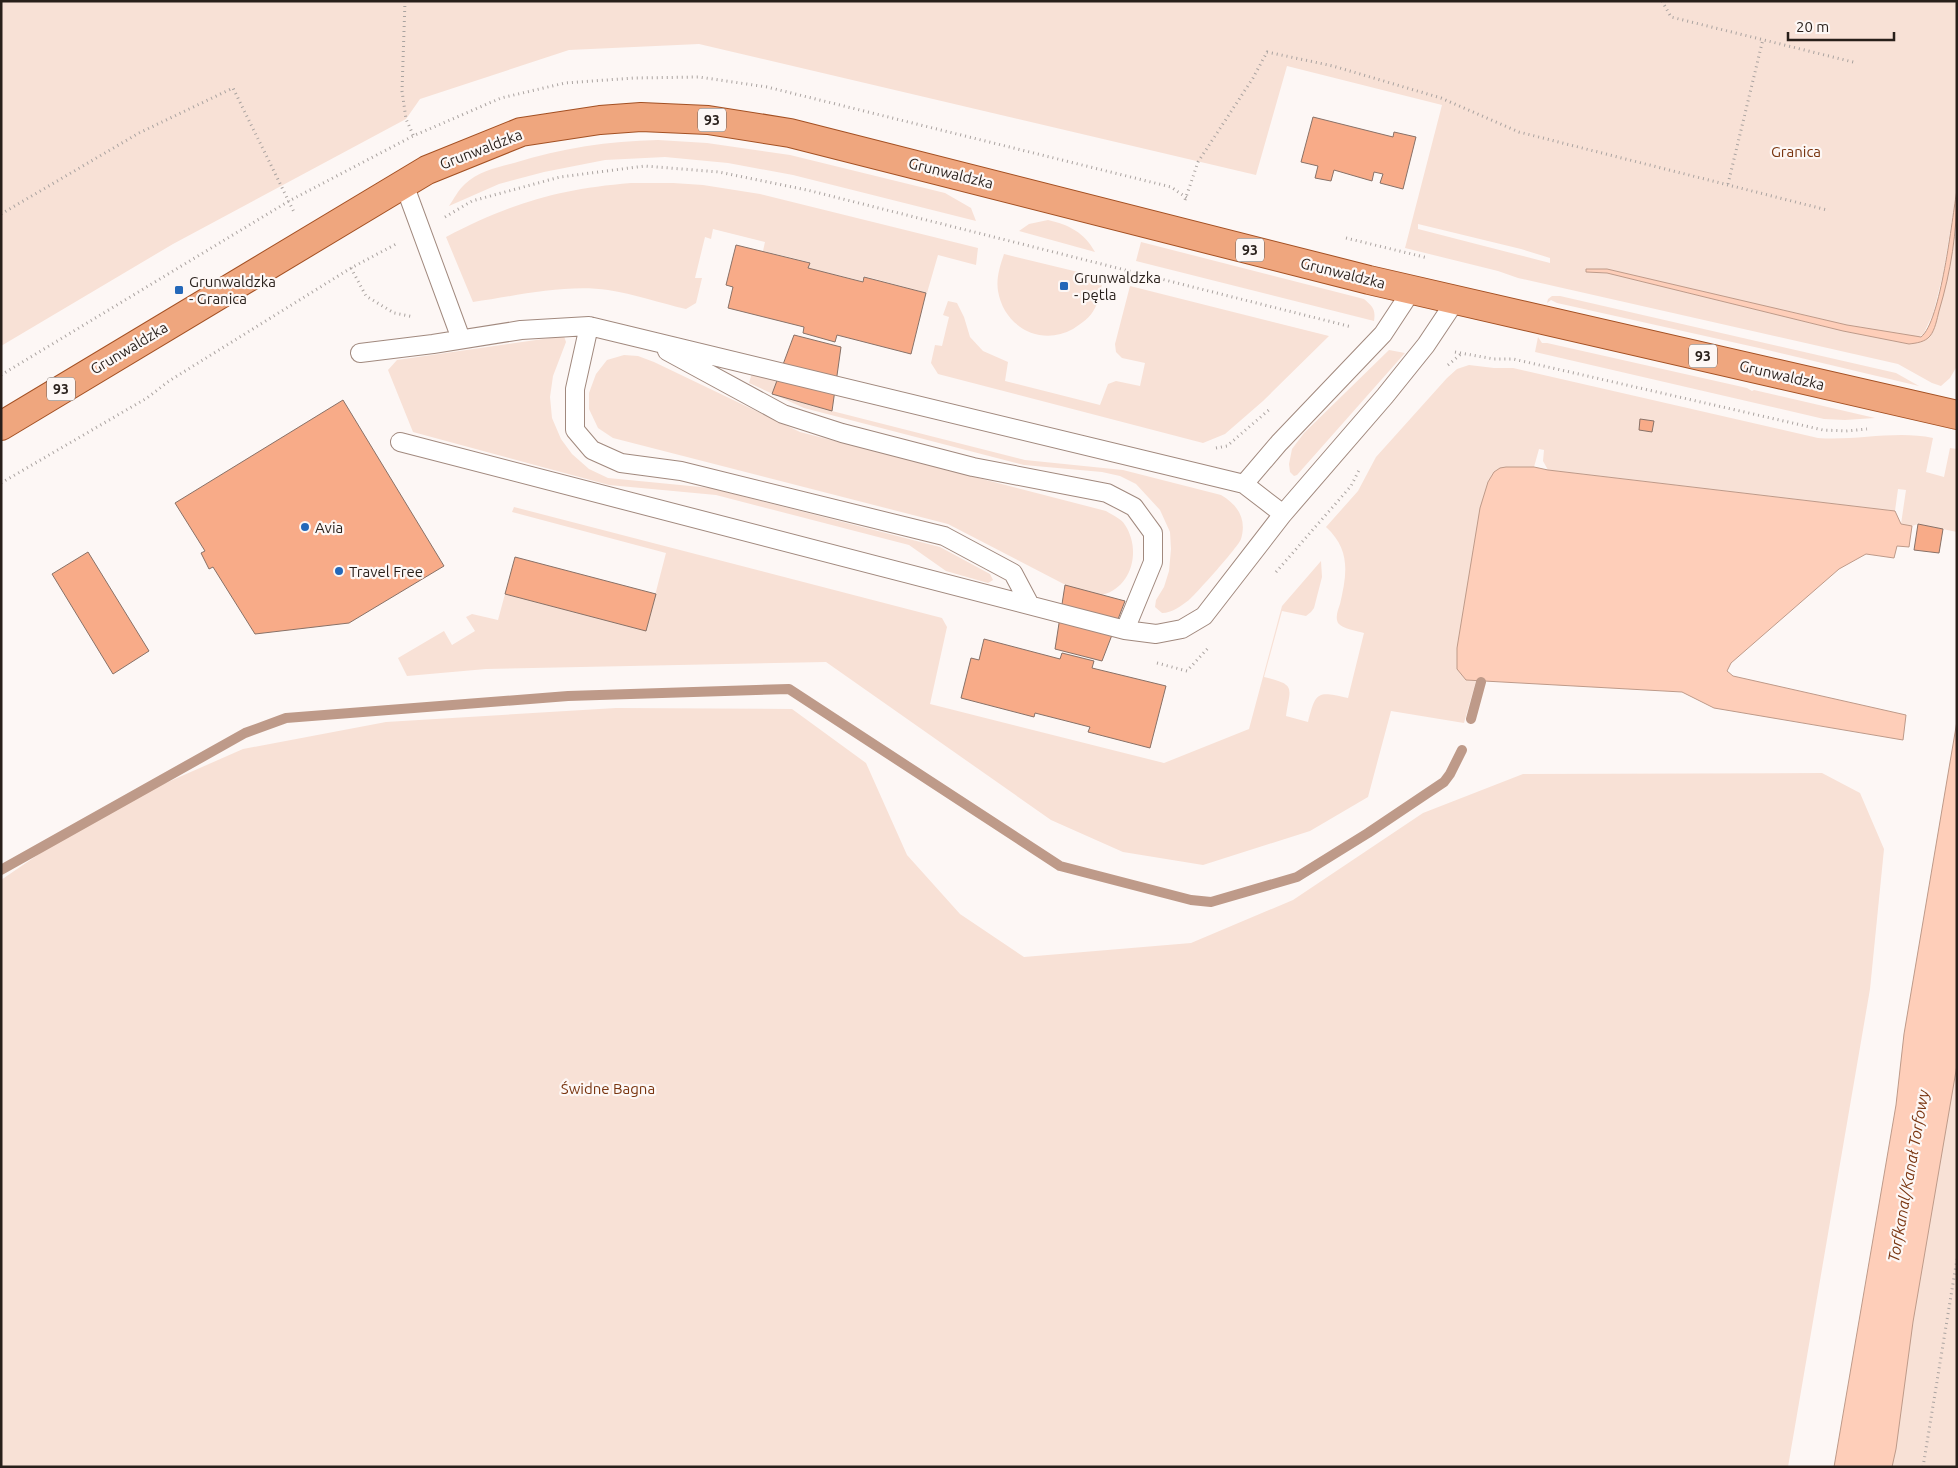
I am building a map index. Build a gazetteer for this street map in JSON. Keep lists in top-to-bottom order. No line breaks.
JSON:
{"streets":{"main road":["93","Grunwaldzka"]},"water":["Torfkanal/Kanał Torfowy"],"parks":["Granica","Świdne Bagna"],"places":{"transit":["Grunwaldzka - pętla","Grunwaldzka - Granica"],"other":["Avia","Travel Free"]},"scale_bar":"20 m"}
